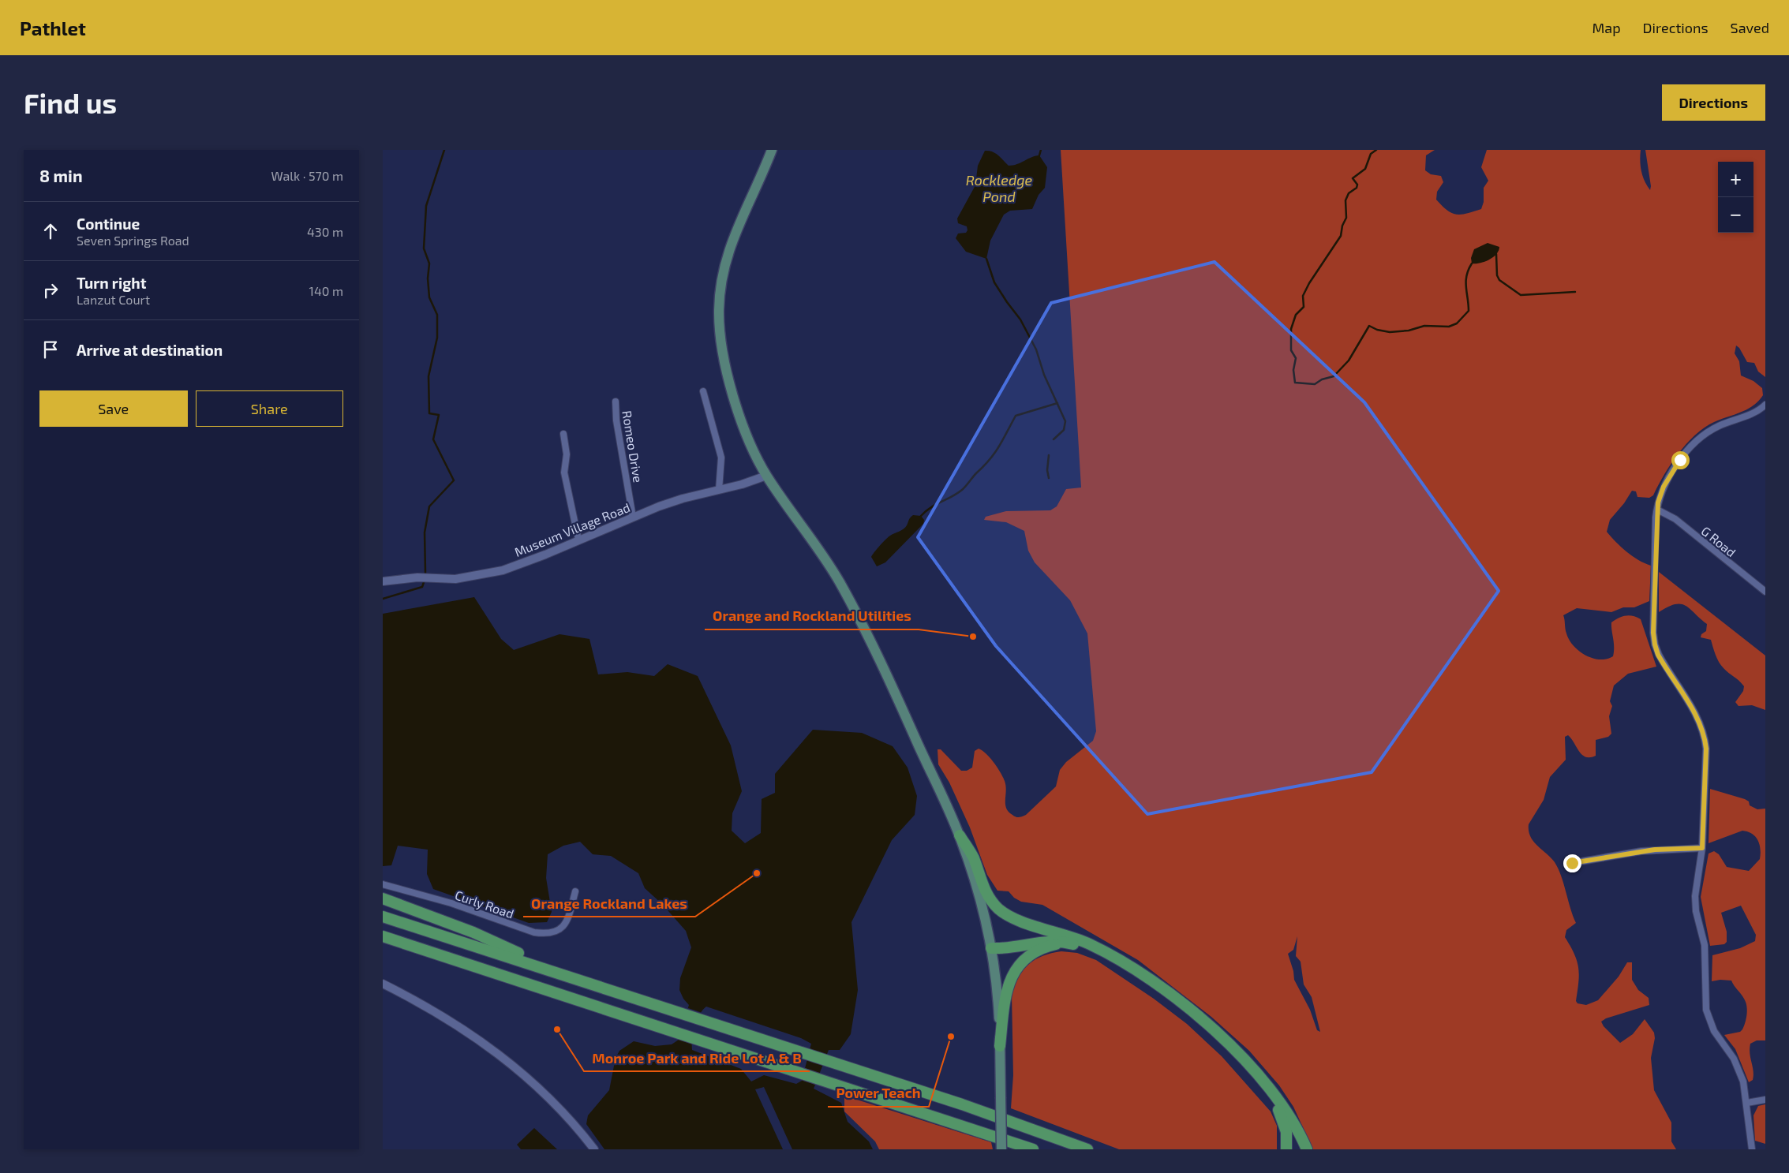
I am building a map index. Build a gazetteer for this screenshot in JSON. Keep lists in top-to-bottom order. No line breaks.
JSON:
{"streets":{"street":["Romeo Drive","Museum Village Road","G Road","Curly Road"]},"crossings":[["Romeo Drive","Museum Village Road"]],"water":["Rockledge Pond"],"places":["Orange and Rockland Utilities","Orange Rockland Lakes","Monroe Park and Ride Lot A & B","Power Teach"],"page":{"header":"Pathlet","nav":["Map","Directions","Saved"],"buttons":["Directions",["Save","Share"]],"title":"Find us","heading":["8 min","Walk · 570 m"],"map_buttons":["+","−"],"list":[["Continue","Seven Springs Road","430 m"],["Turn right","Lanzut Court","140 m"],"Arrive at destination"]}}
